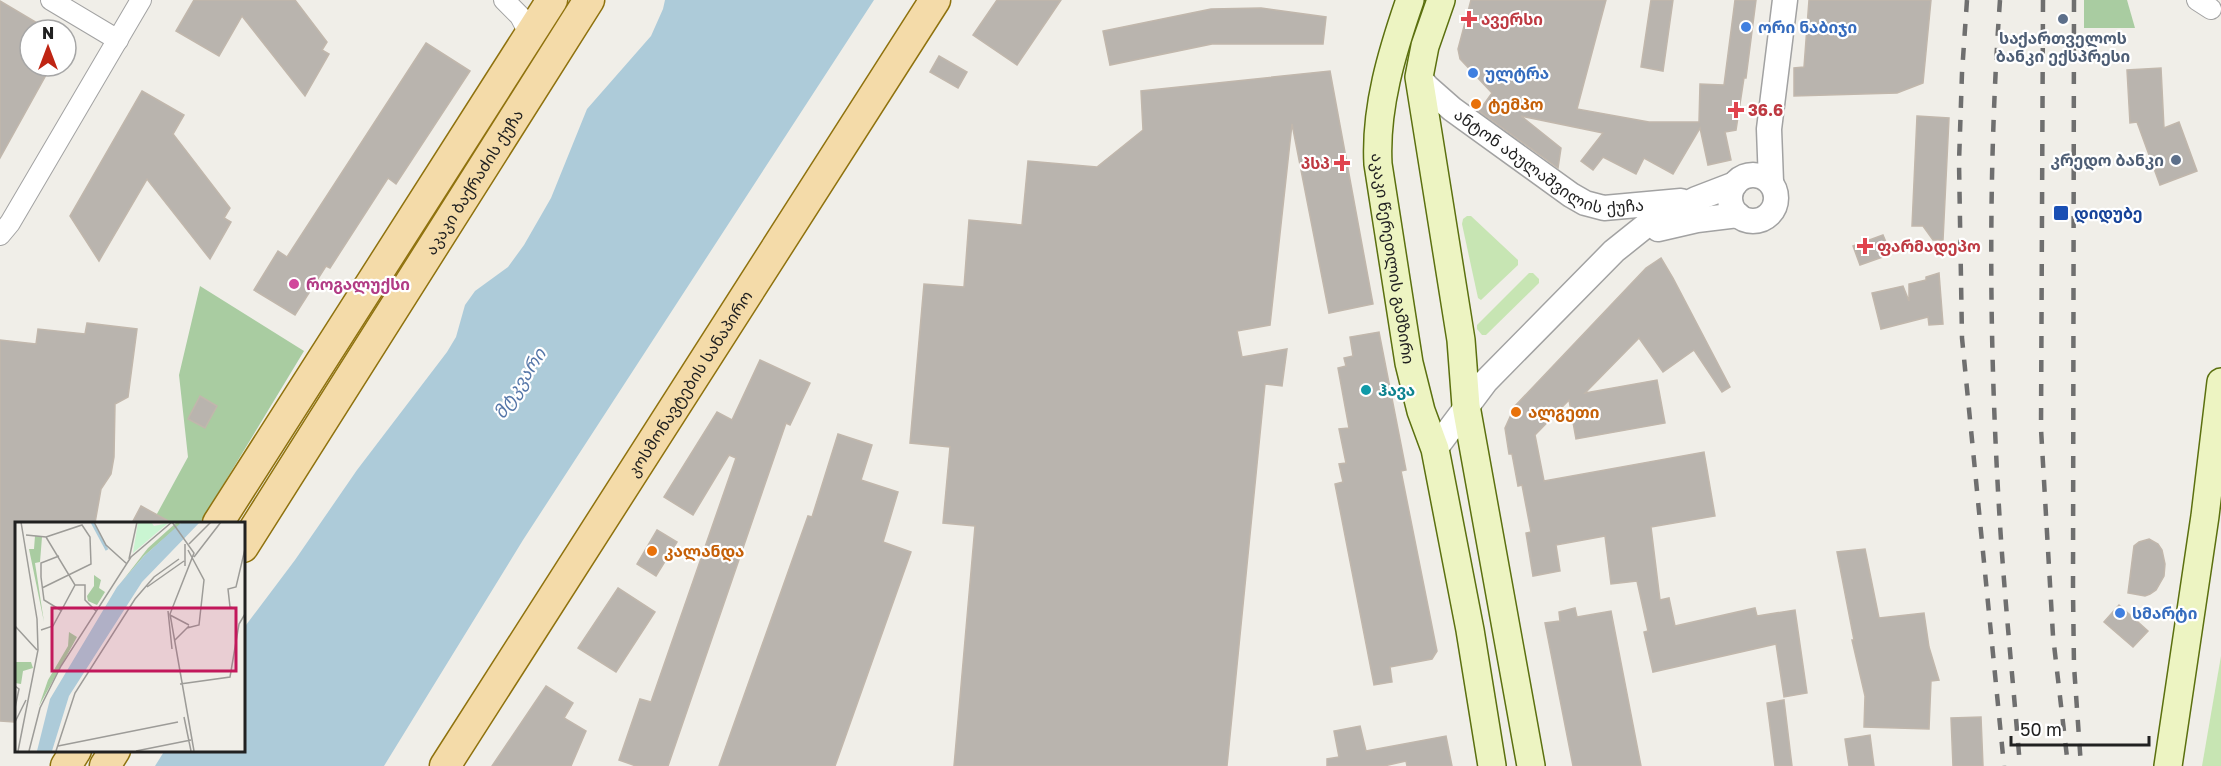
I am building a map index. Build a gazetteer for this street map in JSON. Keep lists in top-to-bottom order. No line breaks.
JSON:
{"streets":{"main road":["აკაკი ბაქრაძის ქუჩა","აკაკი წერეთლის გამზირი","კოსმონავტების სანაპირო"],"street":["ანტონ აბულაშვილის ქუჩა"]},"crossings":[["ანტონ აბულაშვილის ქუჩა","აკაკი წერეთლის გამზირი"]],"water":["მტკვარი"],"places":{"health":["ავერსი","36.6","პსპ","ფარმადეპო"],"other":["საქართველოს ბანკი ექსპრესი","ორი ნაბიჯი","ულტრა","ტემპო","კრედო ბანკი","როგალუქსი","ჰავა","ალგეთი","კალანდა","სმარტი"],"transit":["დიდუბე"]},"scale_bar":"50 m","north":"top"}
